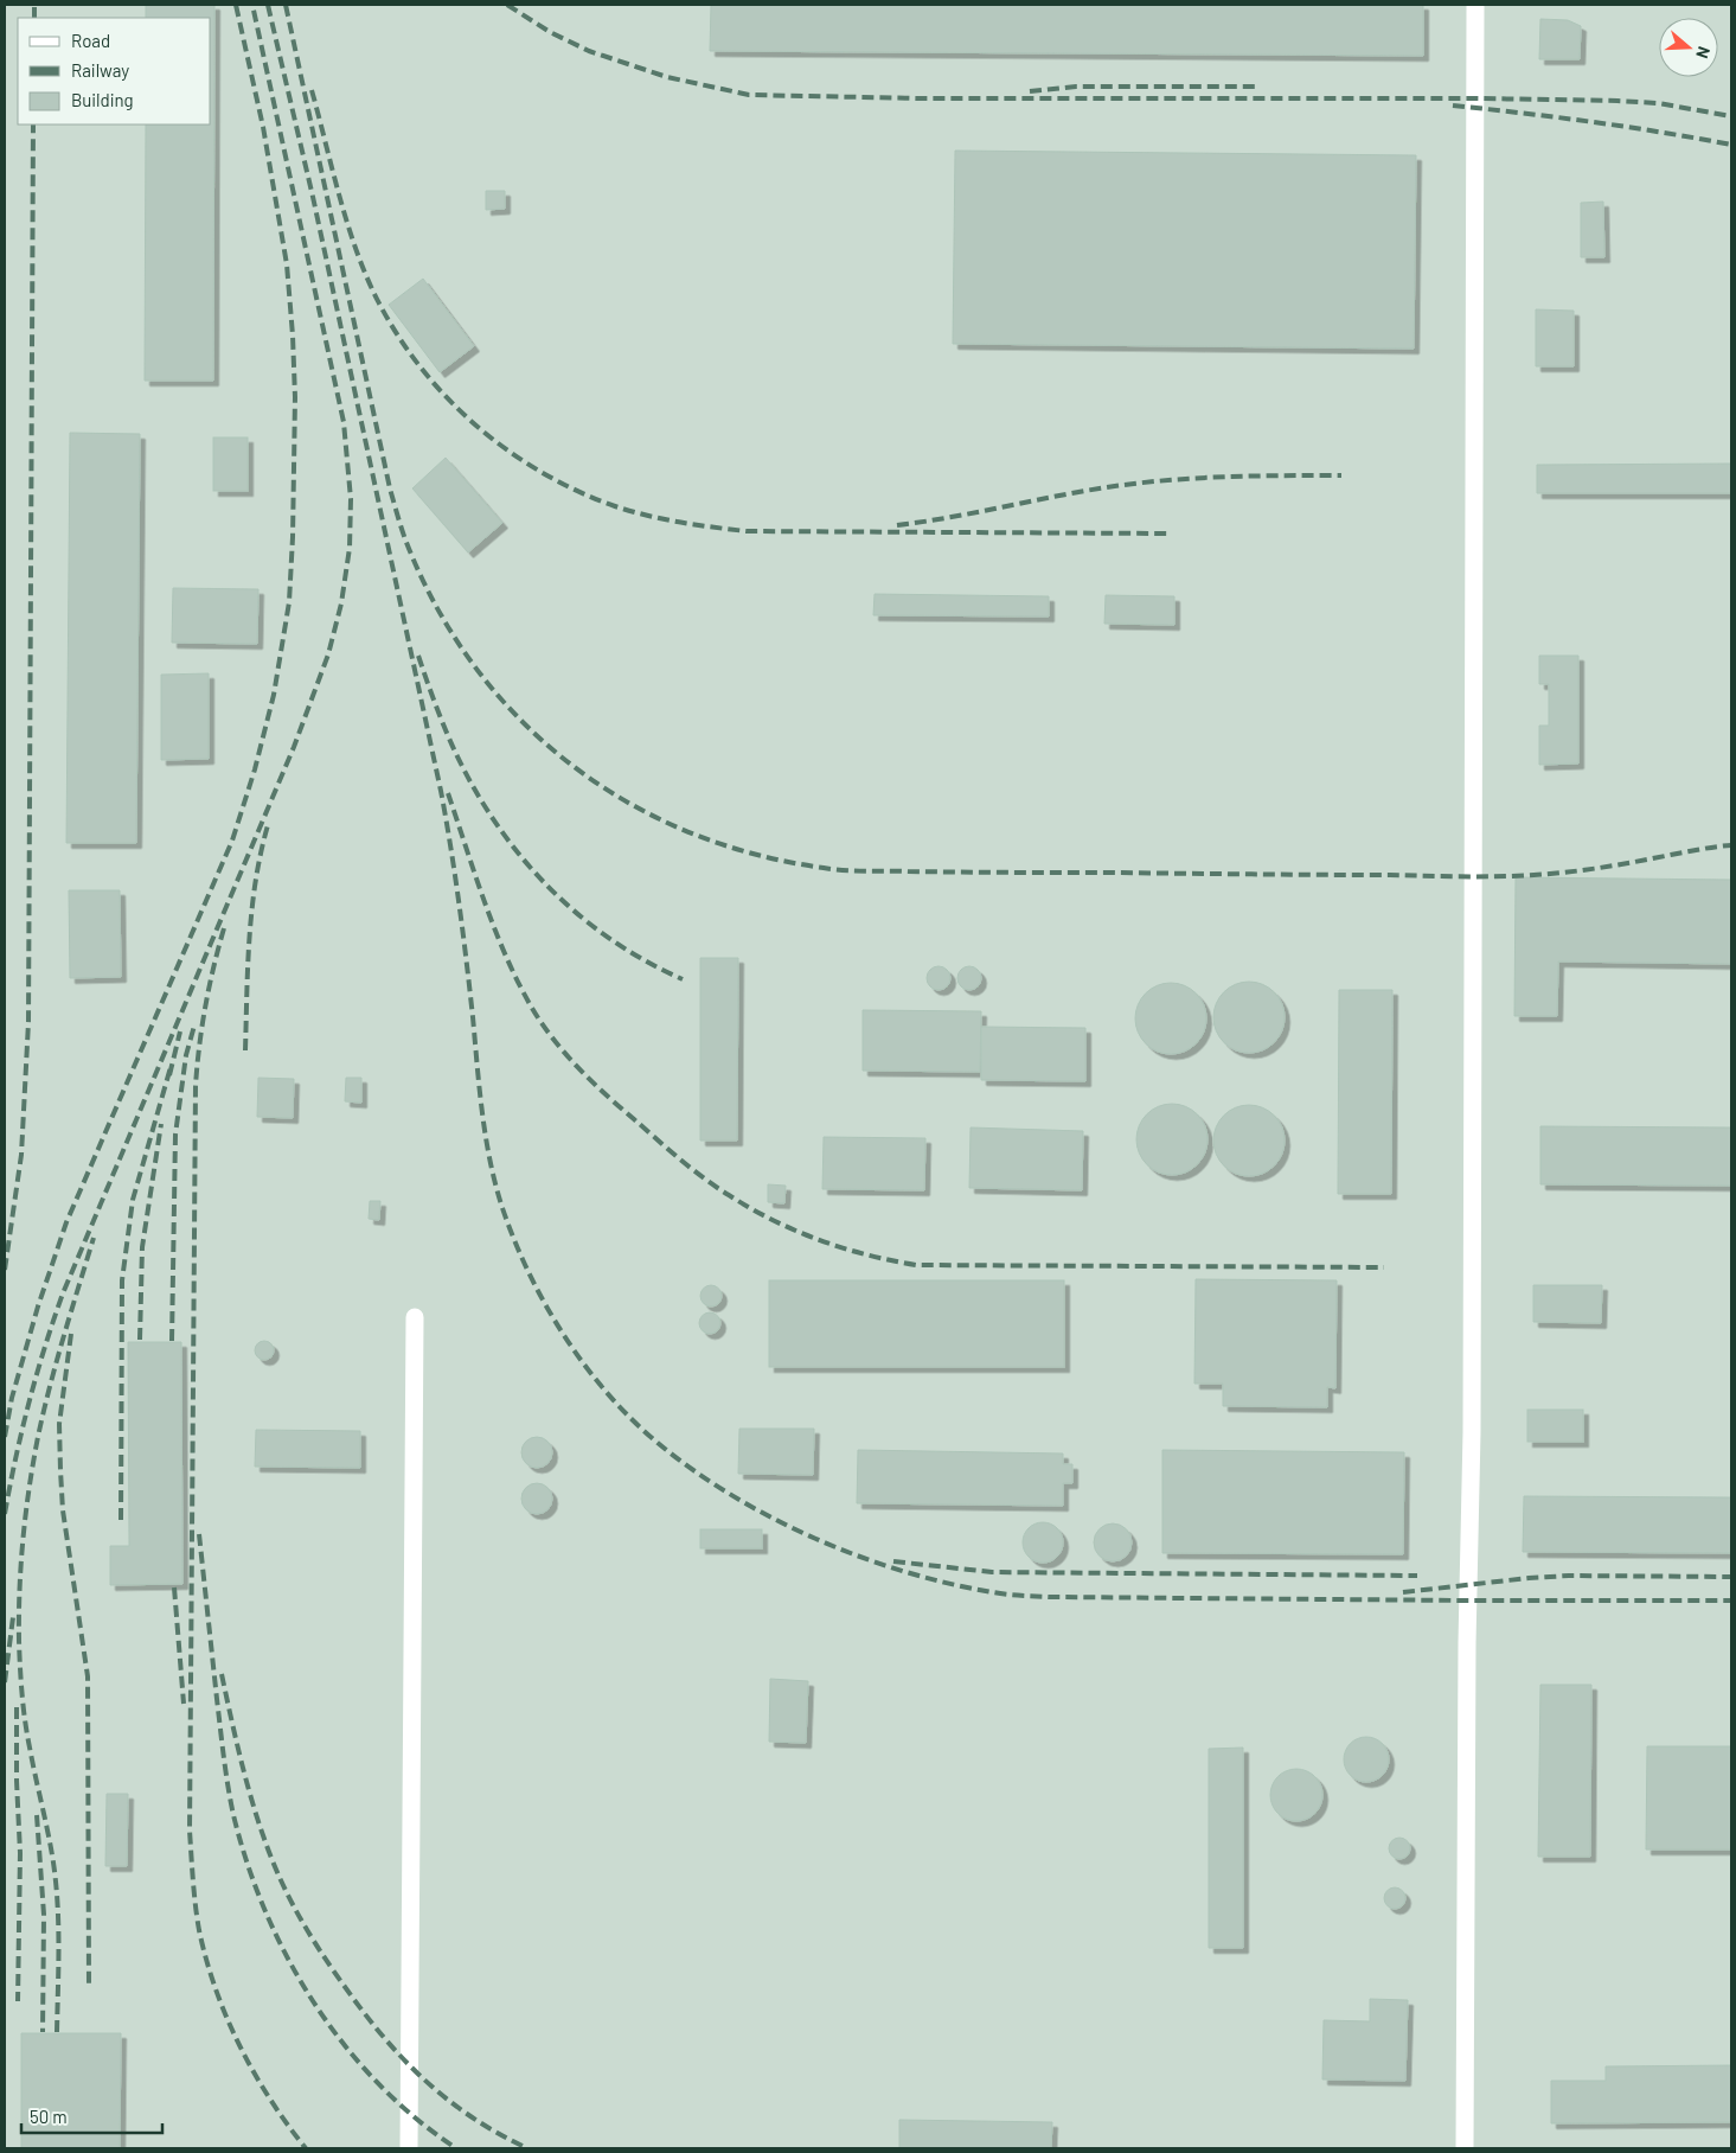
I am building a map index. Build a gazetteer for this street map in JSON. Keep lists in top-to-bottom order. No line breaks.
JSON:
{"legend":["Road","Railway","Building"],"scale_bar":"50 m","north":"right"}
